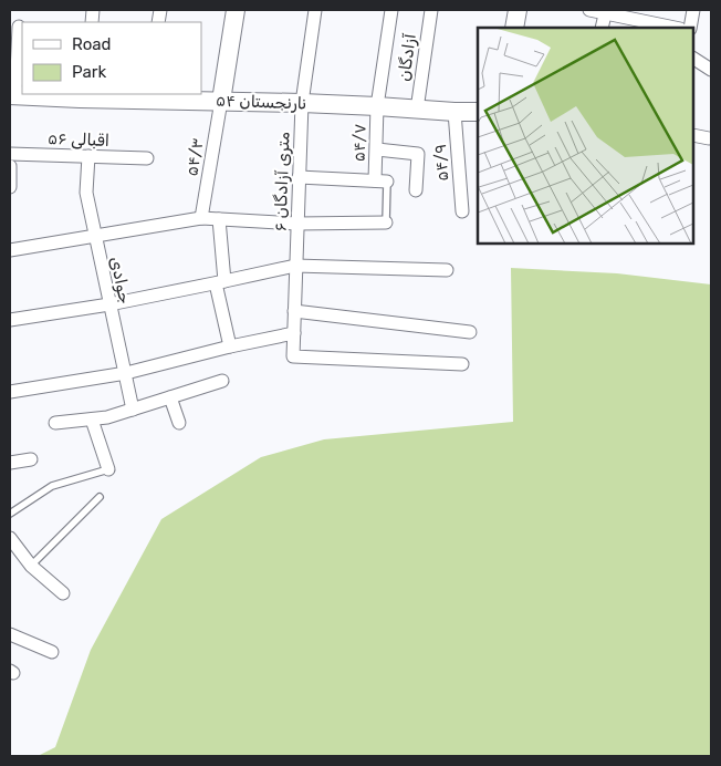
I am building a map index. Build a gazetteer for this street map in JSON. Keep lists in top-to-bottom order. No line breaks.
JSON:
{"streets":{"street":["آزادگان","نارنجستان ۵۴","اقبالی ۵۶","۵۴/۷","۵۴/۳","۵۴/۹","۶ متری آزادگان","جوادی"]},"crossings":[["آزادگان","نارنجستان ۵۴"],["نارنجستان ۵۴","۵۴/۷"],["نارنجستان ۵۴","۵۴/۳"],["نارنجستان ۵۴","۵۴/۹"],["نارنجستان ۵۴","۶ متری آزادگان"],["اقبالی ۵۶","جوادی"]],"legend":["Road","Park"]}
